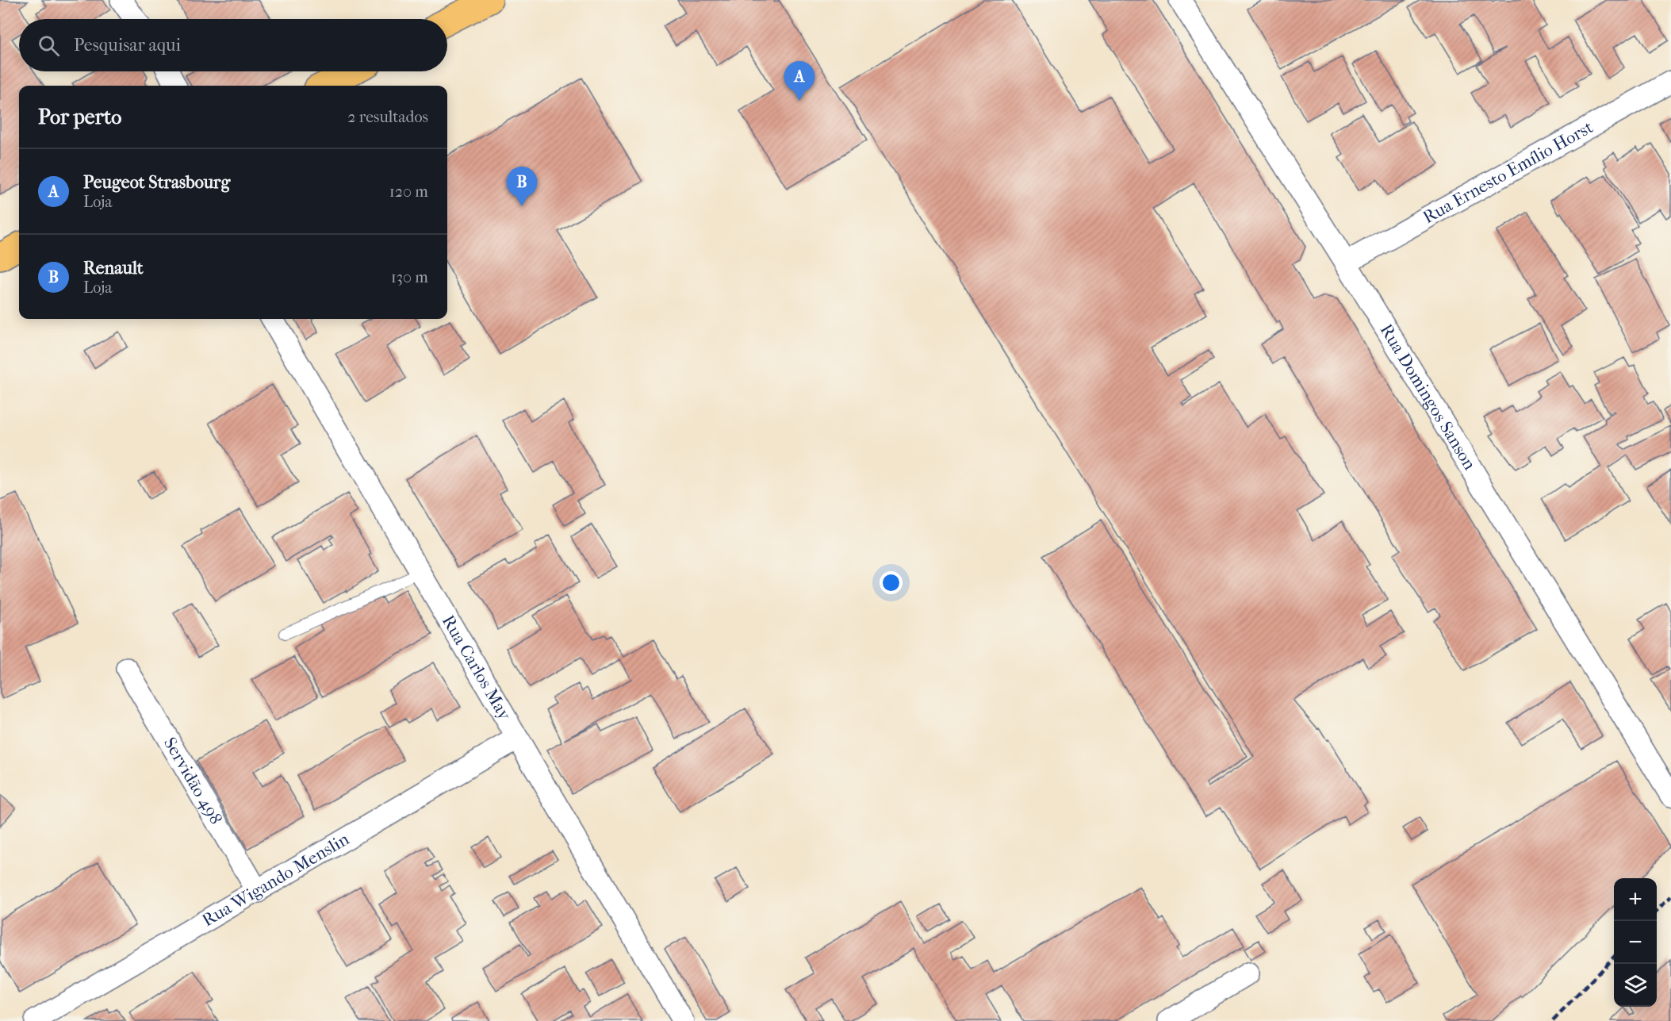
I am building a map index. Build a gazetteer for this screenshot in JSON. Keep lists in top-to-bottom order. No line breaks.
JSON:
{"streets":{"street":["Rua Ernesto Emílio Horst","Rua Domingos Sanson","Rua Carlos May","Servidão 498","Rua Wigando Menslin"]},"crossings":[["Rua Ernesto Emílio Horst","Rua Domingos Sanson"],["Rua Carlos May","Rua Wigando Menslin"],["Servidão 498","Rua Wigando Menslin"]],"page":{"search":"Pesquisar aqui","pins":["A","B"],"heading":["Por perto","2 resultados"],"list":[{"mark":"A","name":"Peugeot Strasbourg","note":"Loja","value":"120 m"},{"mark":"B","name":"Renault","note":"Loja","value":"130 m"}],"map_buttons":["+","−"]}}
